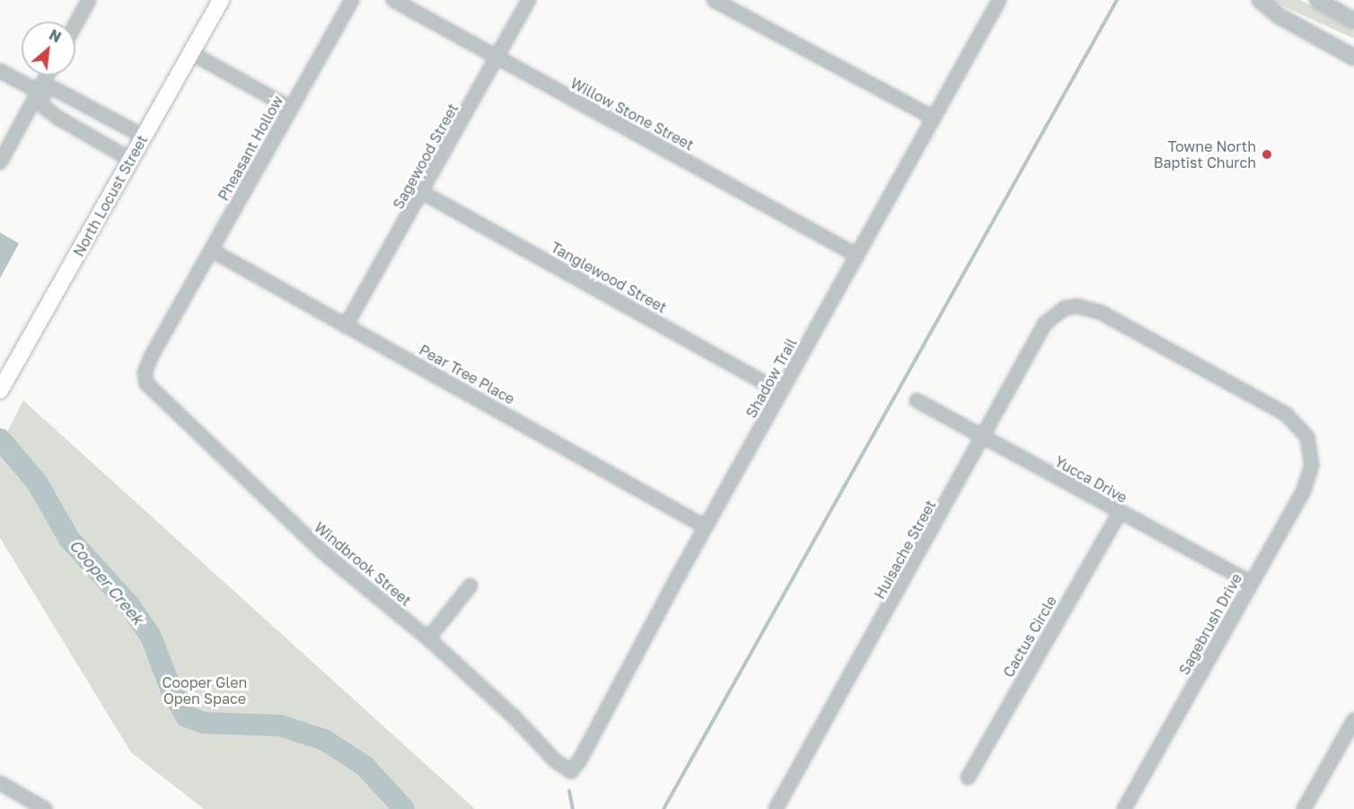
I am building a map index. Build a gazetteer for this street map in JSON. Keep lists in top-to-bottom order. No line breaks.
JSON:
{"streets":{"main road":["North Locust Street"],"street":["Willow Stone Street","Pheasant Hollow","Sagewood Street","Tanglewood Street","Pear Tree Place","Shadow Trail","Yucca Drive","Huisache Street","Windbrook Street","Sagebrush Drive","Cactus Circle"]},"crossings":[["Willow Stone Street","Sagewood Street"],["Willow Stone Street","Shadow Trail"],["Pheasant Hollow","Pear Tree Place"],["Pheasant Hollow","Windbrook Street"],["Sagewood Street","Tanglewood Street"],["Sagewood Street","Pear Tree Place"],["Tanglewood Street","Shadow Trail"],["Pear Tree Place","Shadow Trail"],["Shadow Trail","Windbrook Street"],["Yucca Drive","Huisache Street"],["Yucca Drive","Sagebrush Drive"],["Yucca Drive","Cactus Circle"],["Huisache Street","Sagebrush Drive"]],"water":["Cooper Creek"],"parks":["Cooper Glen Open Space"],"places":["Towne North Baptist Church"],"north":"top right"}
